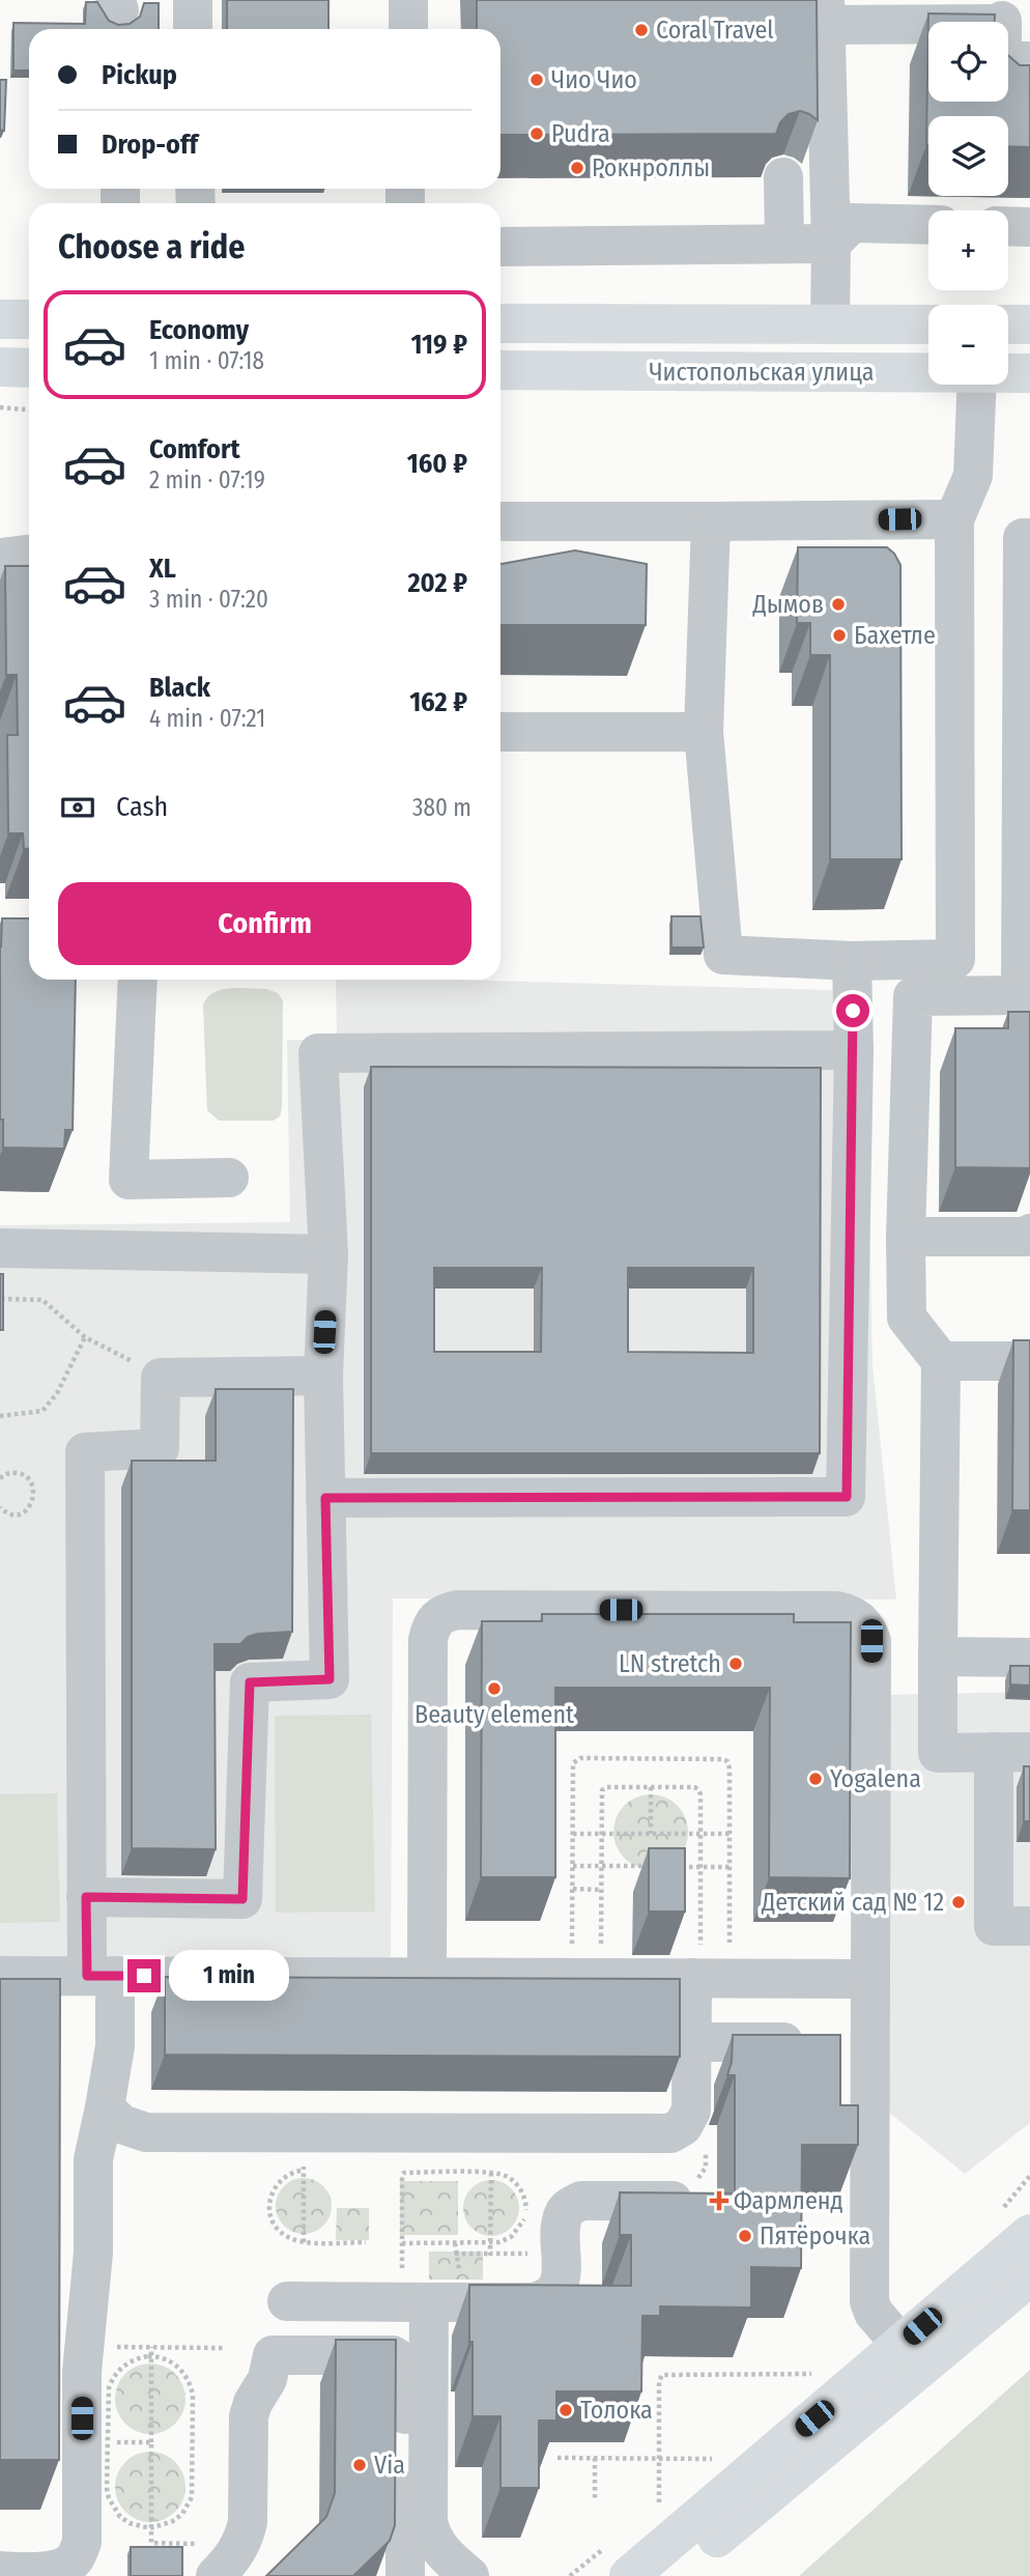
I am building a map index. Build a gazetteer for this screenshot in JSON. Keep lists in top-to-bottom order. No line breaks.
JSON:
{"streets":{"main road":["Чистопольская улица"]},"places":{"other":["Coral Travel","Чио Чио","Pudra","Рокнроллы","Дымов","Бахетле","LN stretch","Beauty element","Yogalena","Детский сад № 12","Пятёрочка","Толока","Via"],"health":["Фармленд"]},"page":{"map_buttons":["+","−"],"banner":["Pickup","Drop-off"],"heading":"Choose a ride","list":[{"name":"Economy","note":"1 min · 07:18","value":"119 ₽"},{"name":"Comfort","note":"2 min · 07:19","value":"160 ₽"},{"name":"XL","note":"3 min · 07:20","value":"202 ₽"},{"name":"Black","note":"4 min · 07:21","value":"162 ₽"}],"pay":["Cash","380 m"],"buttons":"Confirm","bubble":"1 min"}}
